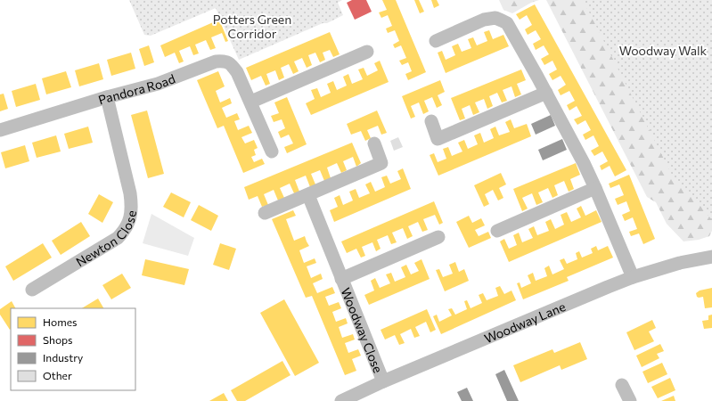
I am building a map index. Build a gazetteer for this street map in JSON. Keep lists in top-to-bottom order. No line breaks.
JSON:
{"streets":{"street":["Pandora Road","Newton Close","Woodway Lane","Woodway Close"]},"crossings":[["Pandora Road","Newton Close"],["Woodway Lane","Woodway Close"]],"parks":["Potters Green Corridor","Woodway Walk"],"legend":["Homes","Shops","Industry","Other"]}
